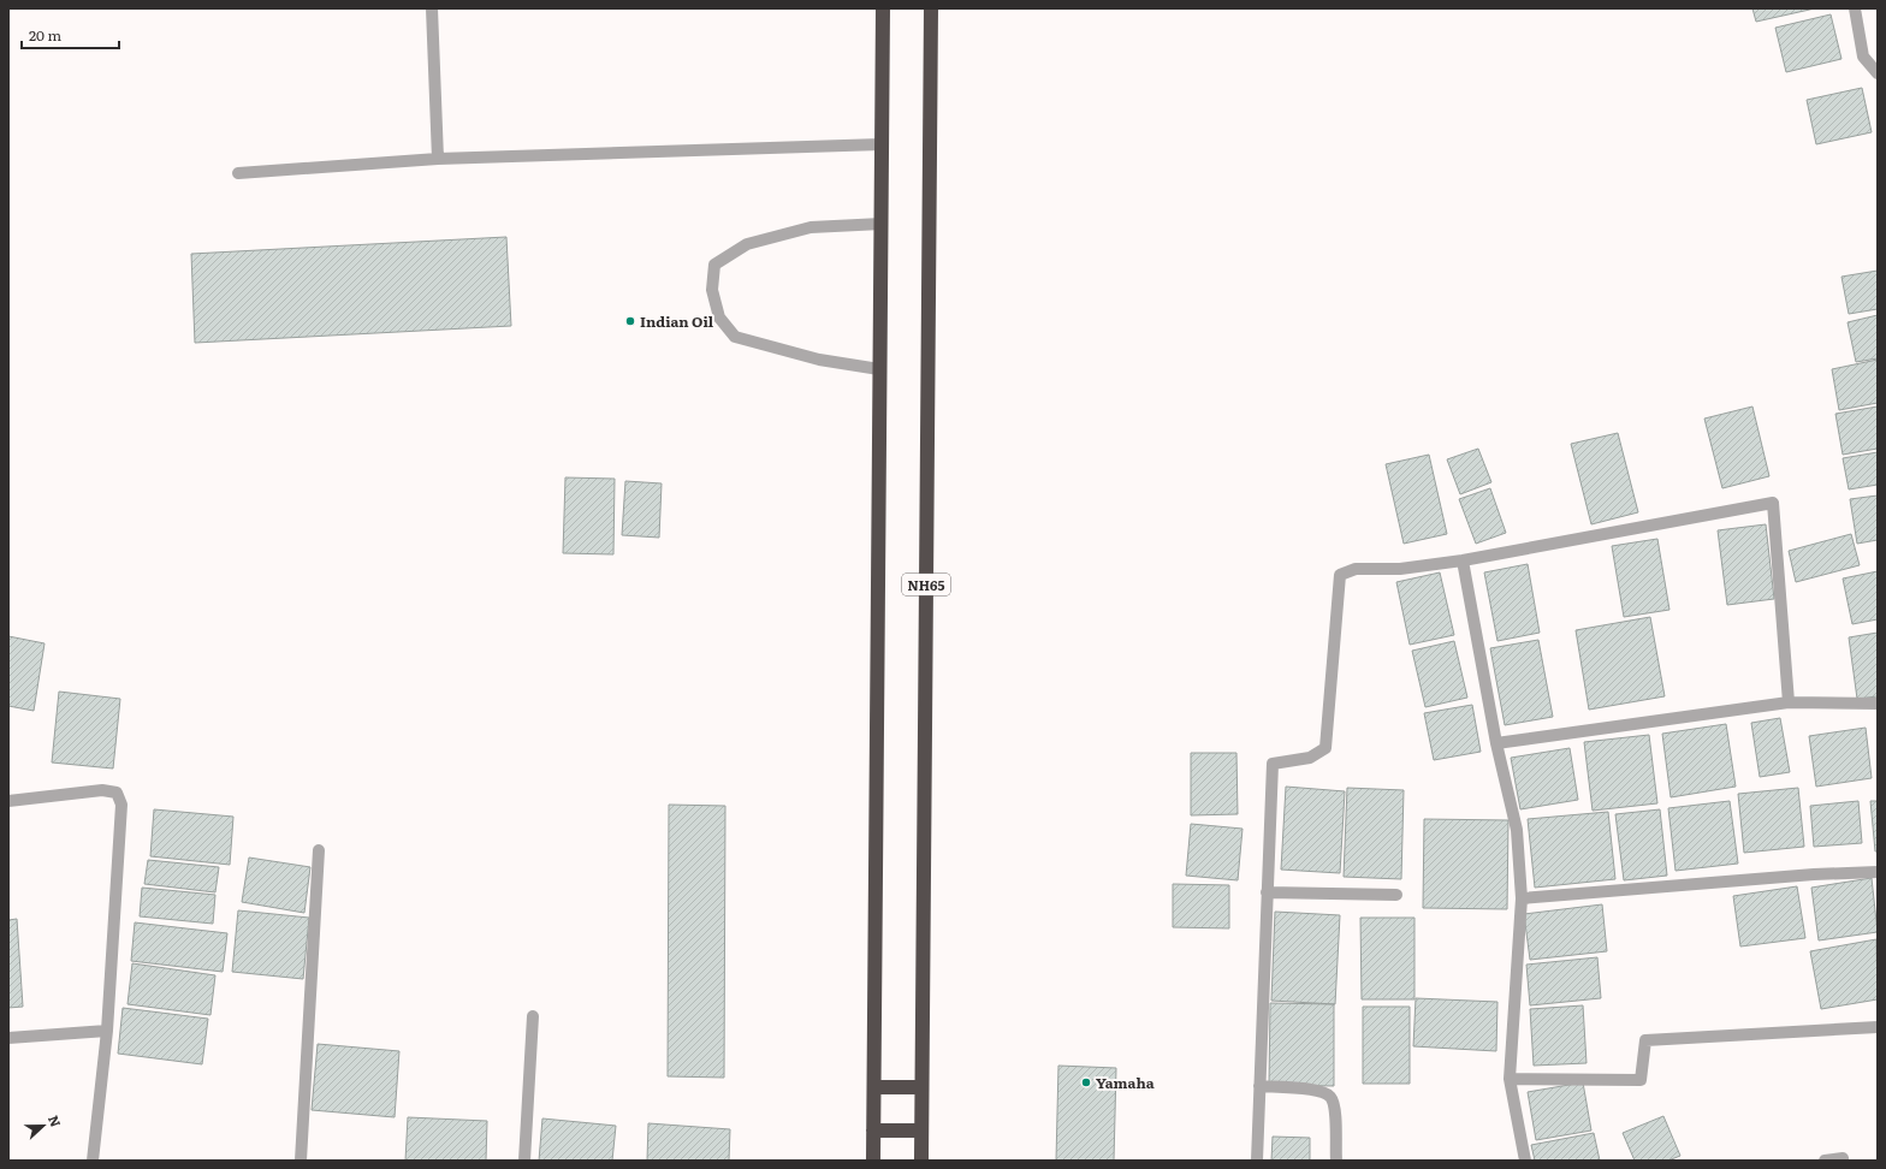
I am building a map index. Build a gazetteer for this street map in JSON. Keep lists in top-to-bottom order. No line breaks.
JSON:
{"streets":{"highway":["NH65"]},"places":["Indian Oil","Yamaha"],"scale_bar":"20 m","north":"right"}
